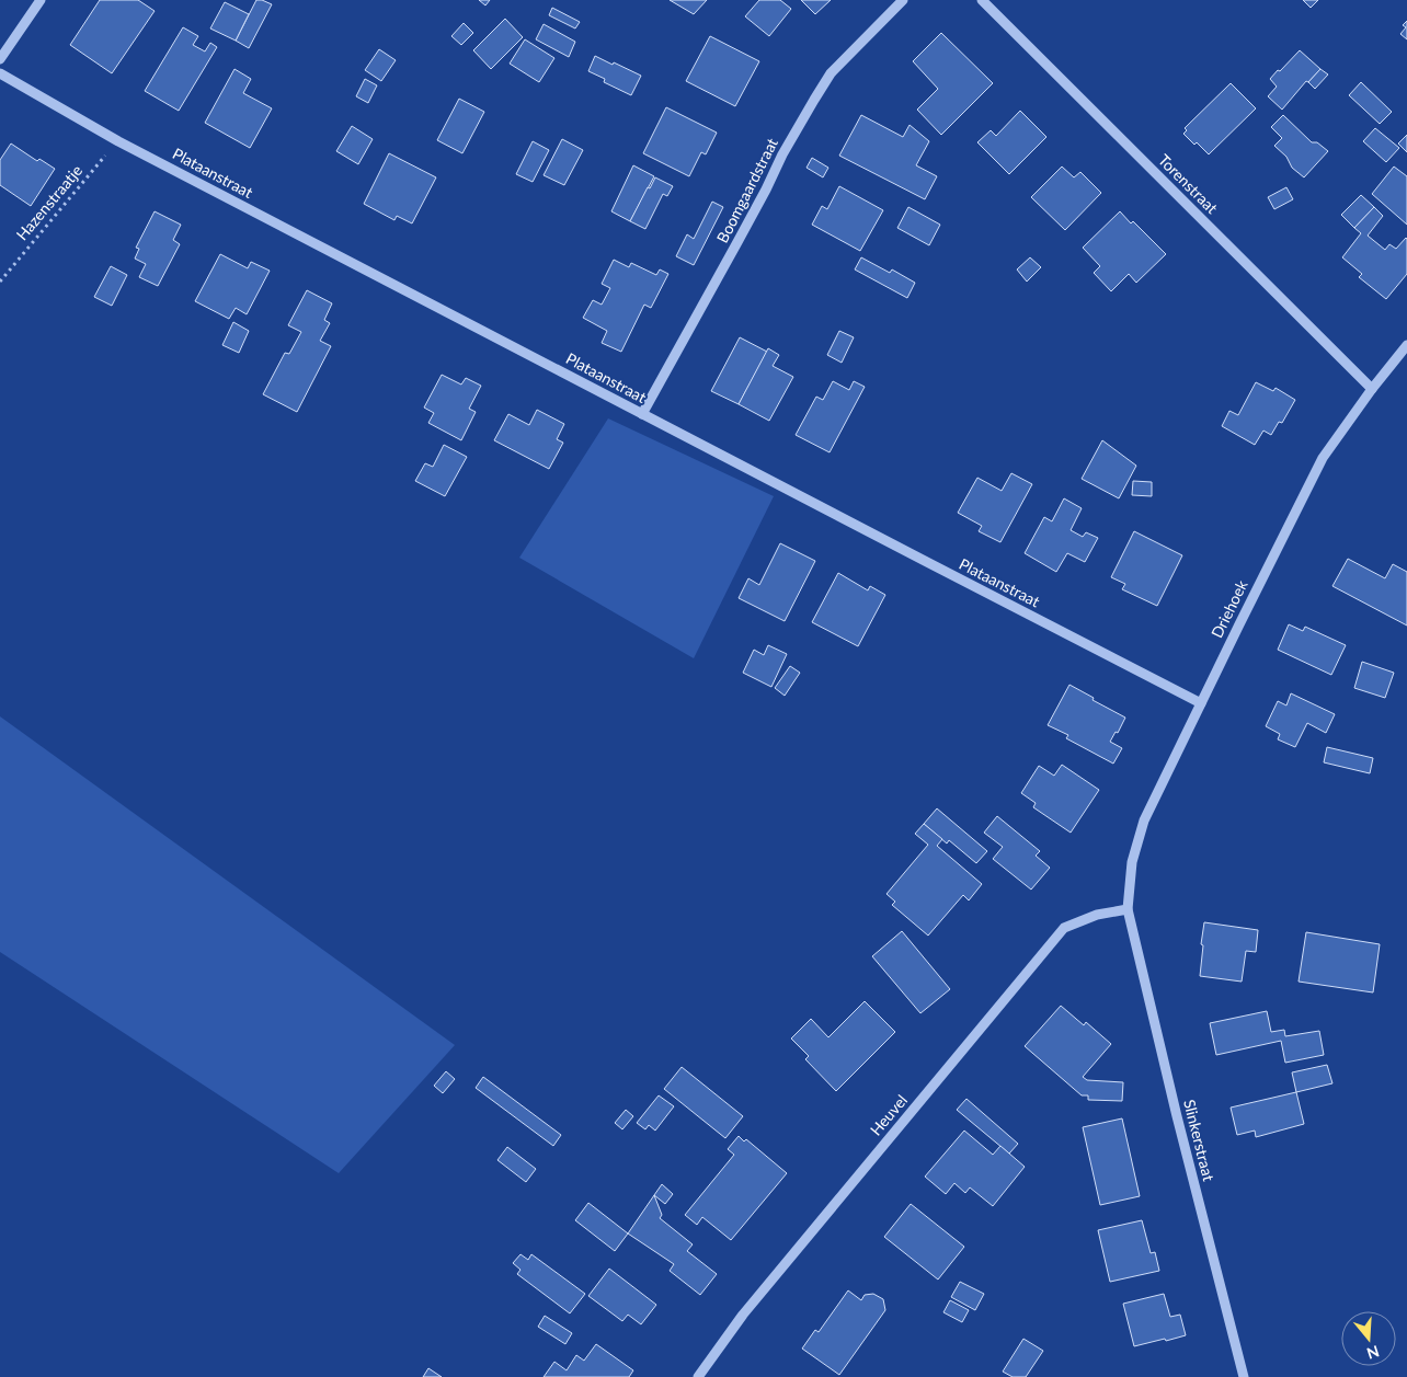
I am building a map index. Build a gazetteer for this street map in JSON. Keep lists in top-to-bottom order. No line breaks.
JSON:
{"streets":{"street":["Plataanstraat","Torenstraat","Boomgaardstraat","Driehoek","Heuvel","Slinkerstraat"],"path":["Hazenstraatje"]},"crossings":[["Plataanstraat","Boomgaardstraat"],["Plataanstraat","Hazenstraatje"],["Plataanstraat","Driehoek"],["Torenstraat","Driehoek"],["Driehoek","Heuvel"],["Driehoek","Slinkerstraat"],["Heuvel","Slinkerstraat"]],"north":"bottom"}
